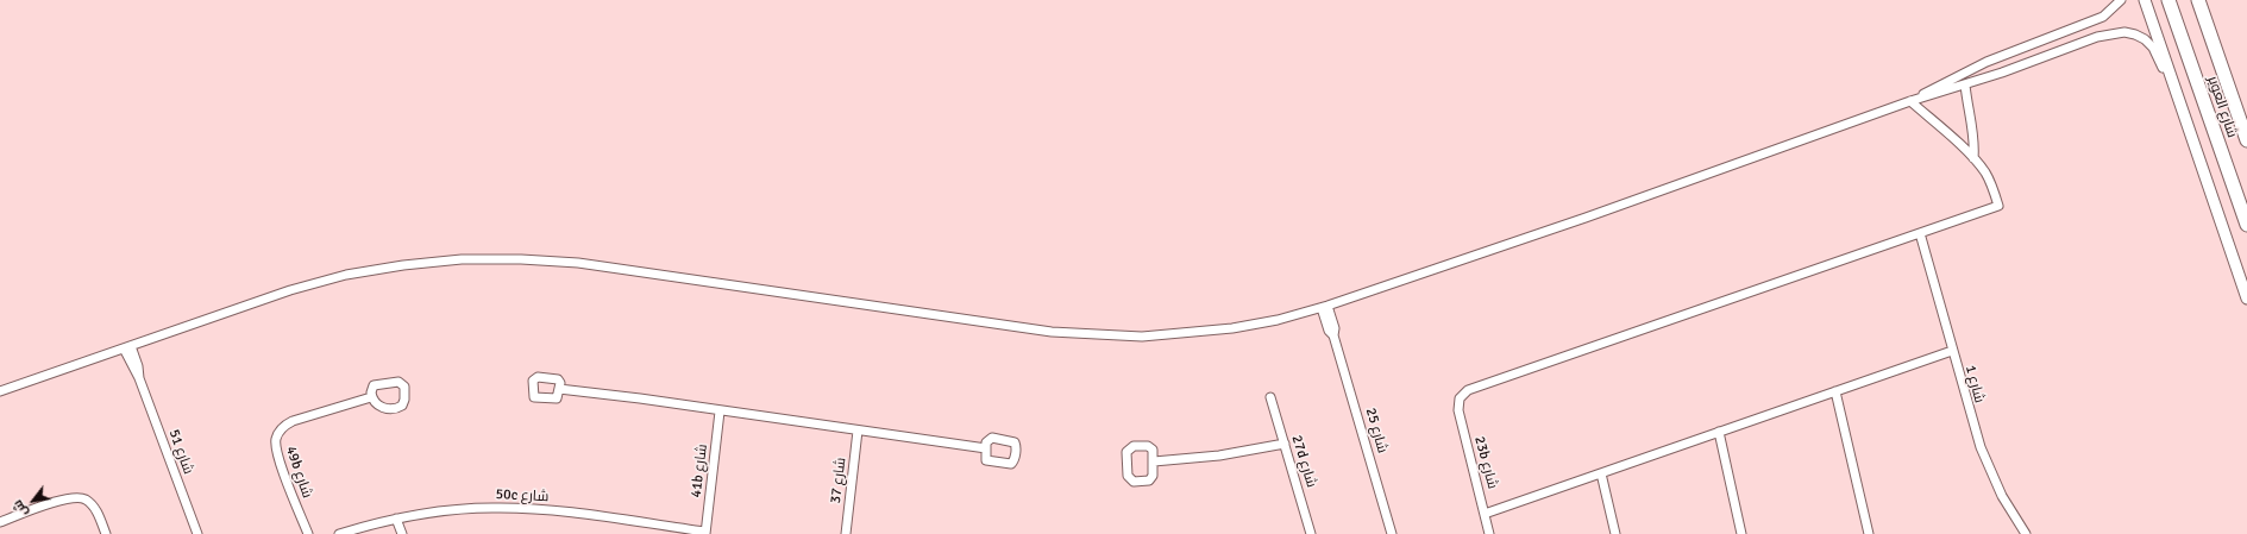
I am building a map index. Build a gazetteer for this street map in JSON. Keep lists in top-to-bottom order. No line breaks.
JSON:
{"streets":{"highway":["شارع العوير"],"street":["شارع 1","شارع 25","شارع 51","27d شارع","23b شارع","41b شارع","49b شارع","شارع 37","50c شارع"]},"crossings":[["شارع 1","23b شارع"],["41b شارع","50c شارع"]],"north":"bottom left"}
